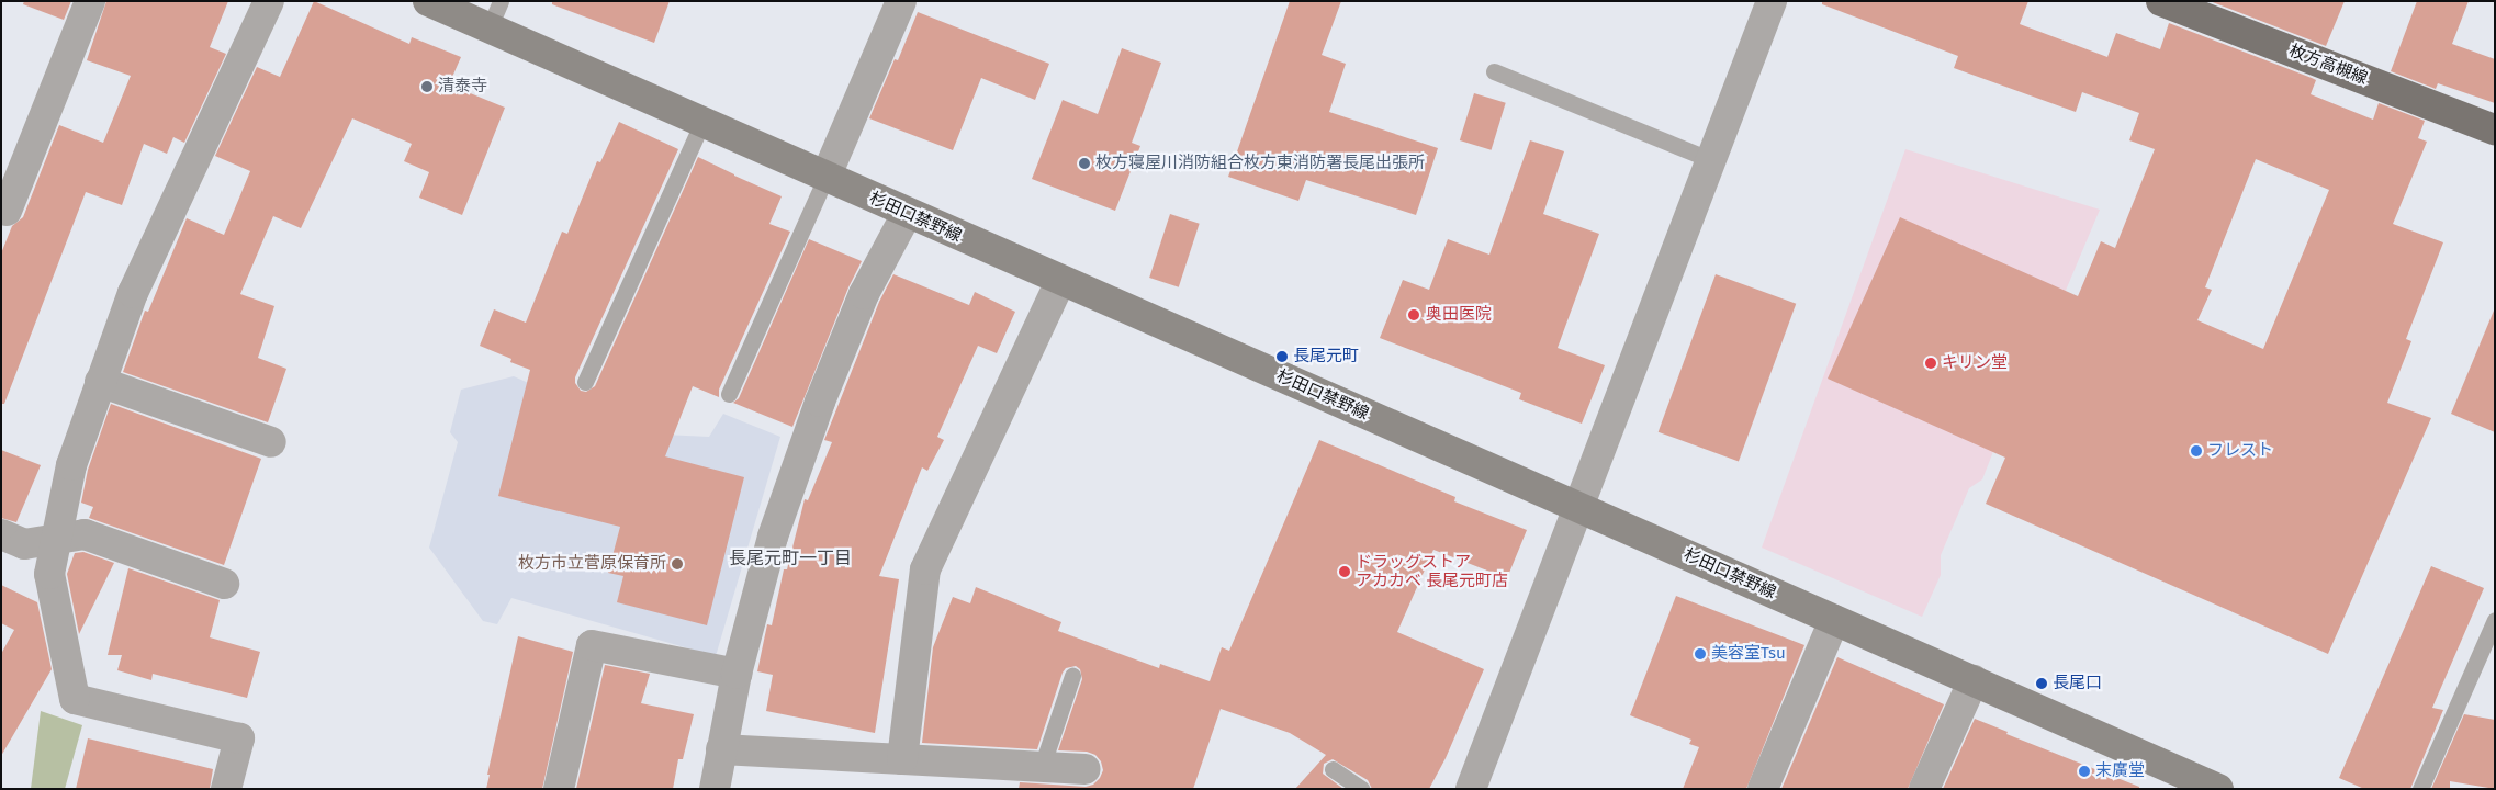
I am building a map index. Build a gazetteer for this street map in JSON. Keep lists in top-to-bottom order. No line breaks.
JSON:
{"streets":{"main road":["枚方高槻線","杉田口禁野線"]},"districts":["長尾元町一丁目"],"places":["清泰寺","枚方寝屋川消防組合枚方東消防署長尾出張所","奥田医院","長尾元町","キリン堂","フレスト","枚方市立菅原保育所","ドラッグストア アカカベ 長尾元町店","美容室Tsu","長尾口","末廣堂"]}
